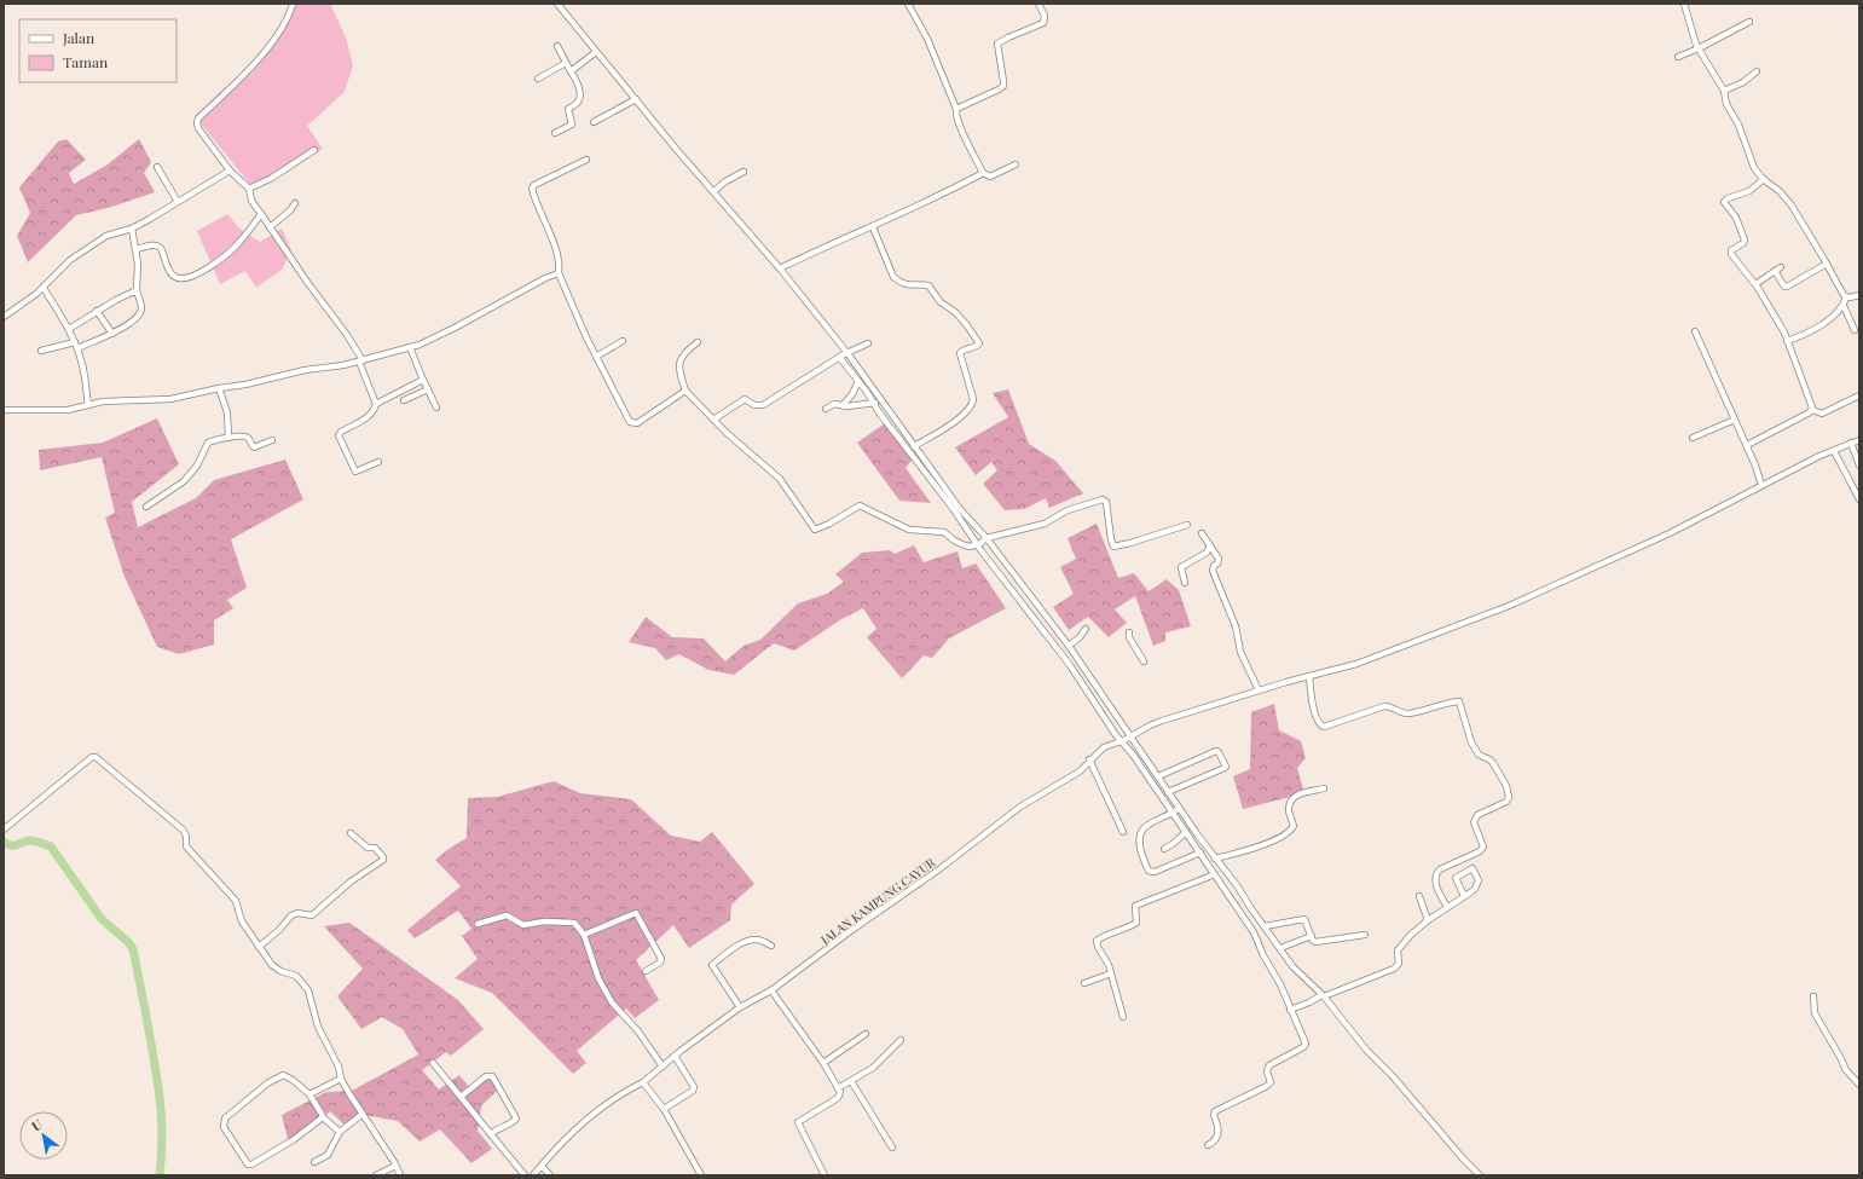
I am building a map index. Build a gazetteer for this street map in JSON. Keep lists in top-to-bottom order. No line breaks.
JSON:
{"streets":{"street":["JALAN KAMPUNG CAYUR"]},"legend":["Jalan","Taman"],"north":"top left"}
